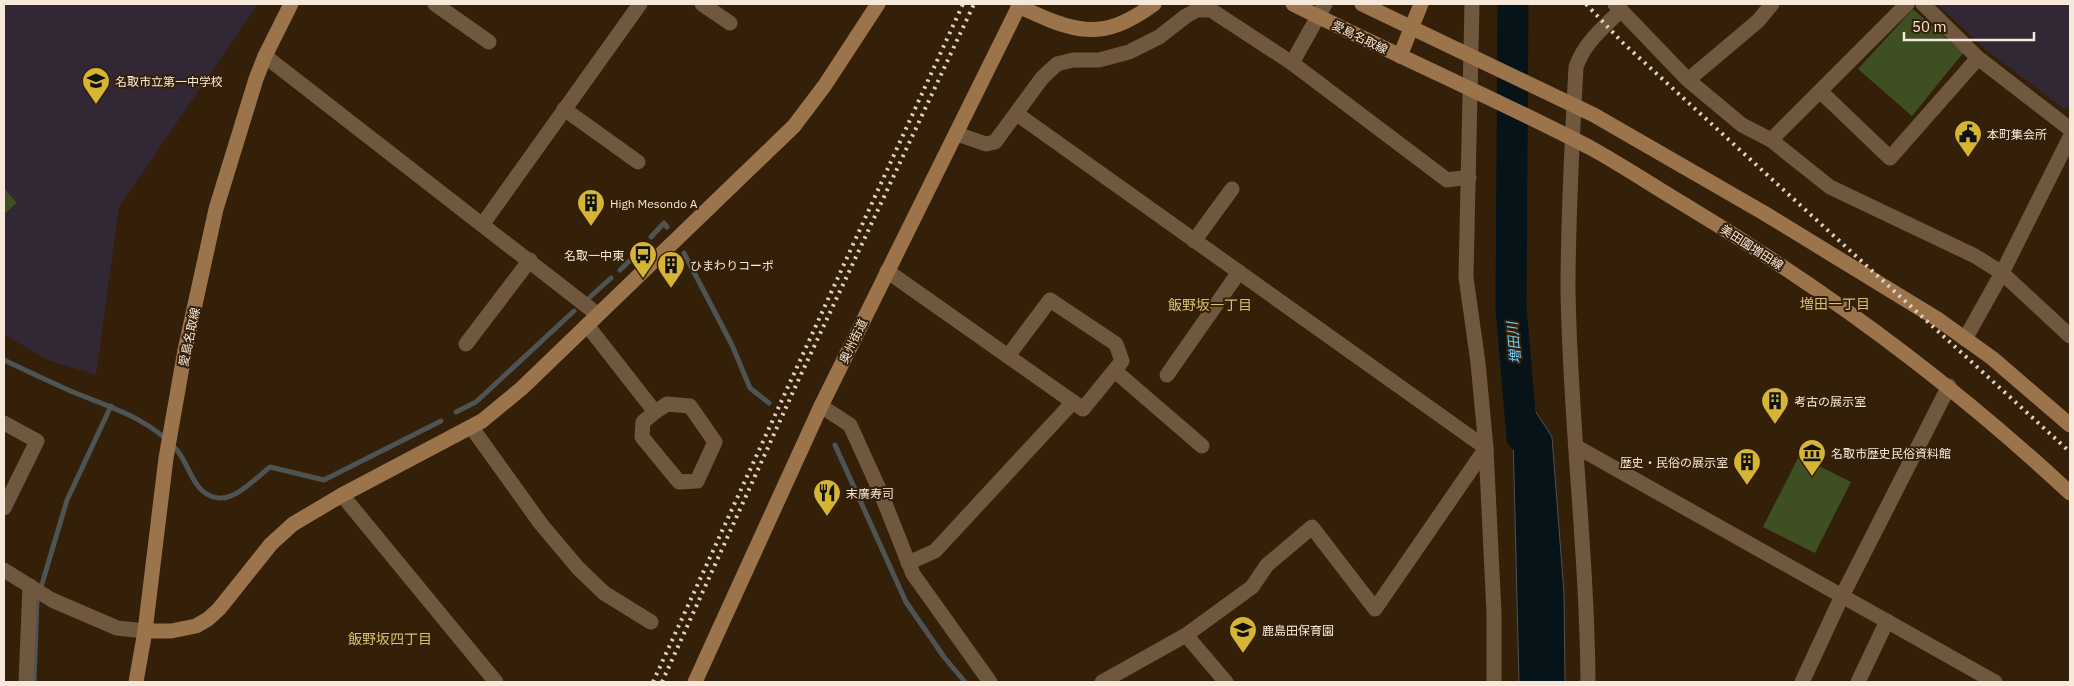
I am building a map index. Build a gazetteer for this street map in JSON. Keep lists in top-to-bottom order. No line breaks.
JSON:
{"streets":{"main road":["愛島名取線","美田園増田線","奥州街道"]},"crossings":[["愛島名取線","美田園増田線"]],"districts":["増田一丁目","飯野坂一丁目","飯野坂四丁目"],"water":["増田川"],"places":{"school or university":["名取市立第一中学校","鹿島田保育園"],"public building":["本町集会所"],"building":["High Mesondo A","ひまわりコーポ","考古の展示室","歴史・民俗の展示室"],"bus stop":["名取一中東"],"museum":["名取市歴史民俗資料館"],"restaurant":["末廣寿司"]},"scale_bar":"50 m"}
